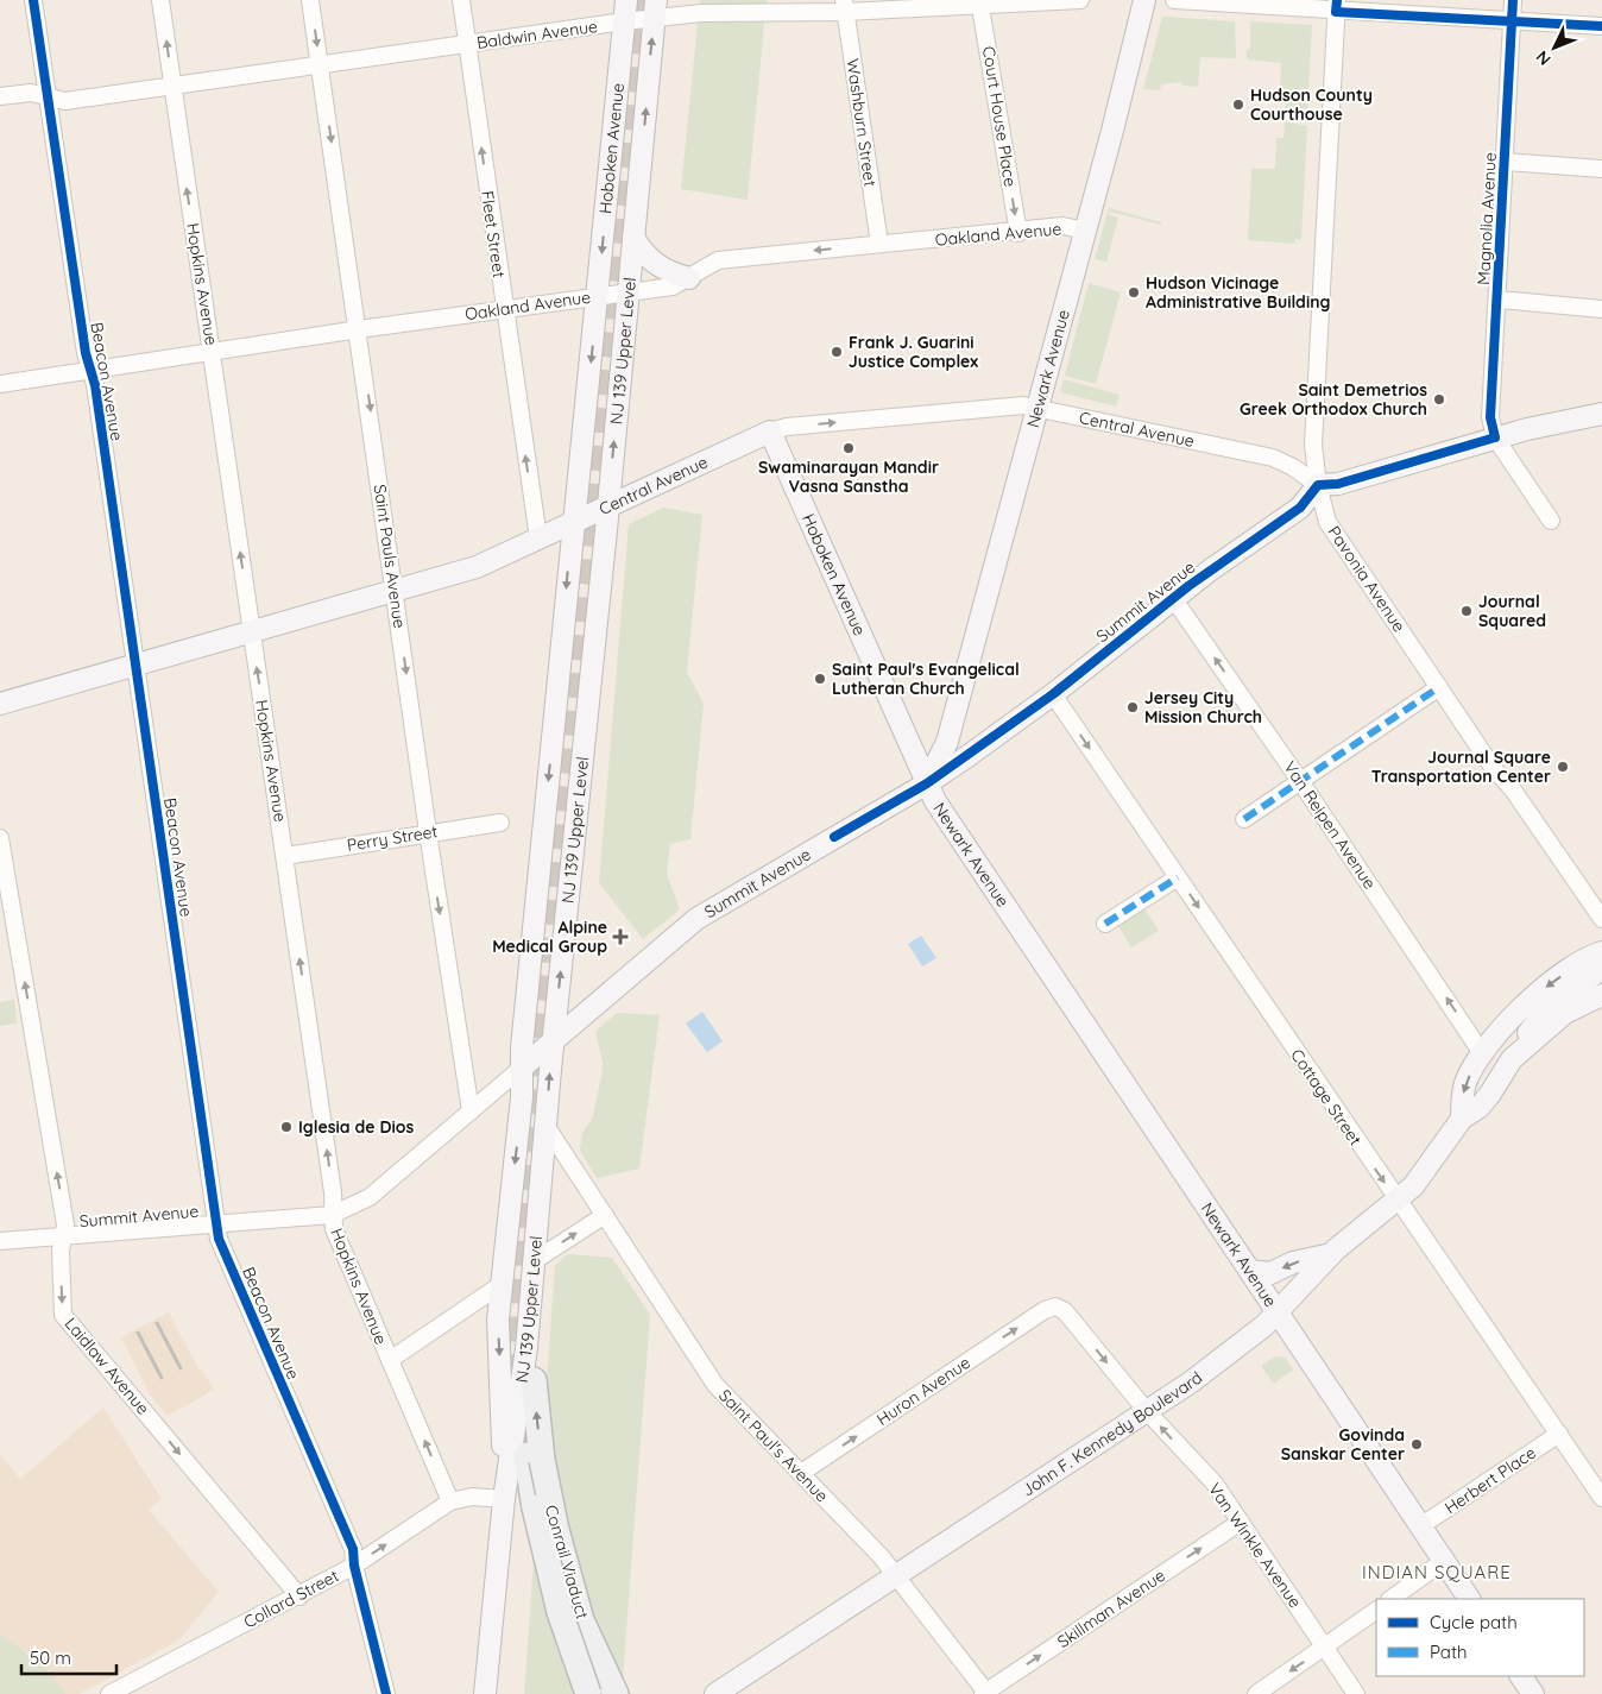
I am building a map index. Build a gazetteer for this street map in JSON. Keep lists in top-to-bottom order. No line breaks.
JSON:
{"streets":{"highway":["Conrail Viaduct"],"main road":["Hoboken Avenue","NJ 139 Upper Level","Newark Avenue","Central Avenue","Summit Avenue","John F. Kennedy Boulevard"],"street":["Baldwin Avenue","Court House Place","Washburn Street","Magnolia Avenue","Fleet Street","Oakland Avenue","Hopkins Avenue","Beacon Avenue","Saint Pauls Avenue","Pavonia Avenue","Van Reipen Avenue","Perry Street","Cottage Street","Laidlaw Avenue","Huron Avenue","Saint Paul's Avenue","Herbert Place","Van Winkle Avenue","Collard Street","Skillman Avenue"]},"crossings":[["Baldwin Avenue","Court House Place"],["Baldwin Avenue","Washburn Street"],["Baldwin Avenue","Hoboken Avenue"],["Baldwin Avenue","Fleet Street"],["Baldwin Avenue","Hopkins Avenue"],["Baldwin Avenue","Beacon Avenue"],["Baldwin Avenue","Saint Pauls Avenue"],["Court House Place","Oakland Avenue"],["Washburn Street","Oakland Avenue"],["Hoboken Avenue","Oakland Avenue"],["Hoboken Avenue","NJ 139 Upper Level"],["Hoboken Avenue","Newark Avenue"],["Hoboken Avenue","Central Avenue"],["Hoboken Avenue","Summit Avenue"],["Fleet Street","Oakland Avenue"],["Fleet Street","Central Avenue"],["Oakland Avenue","Hopkins Avenue"],["Oakland Avenue","NJ 139 Upper Level"],["Oakland Avenue","Newark Avenue"],["Oakland Avenue","Beacon Avenue"],["Oakland Avenue","Saint Pauls Avenue"],["Hopkins Avenue","Central Avenue"],["Hopkins Avenue","Summit Avenue"],["Hopkins Avenue","Perry Street"],["Hopkins Avenue","Collard Street"],["NJ 139 Upper Level","Central Avenue"],["NJ 139 Upper Level","Summit Avenue"],["NJ 139 Upper Level","Saint Paul's Avenue"],["NJ 139 Upper Level","Collard Street"],["Newark Avenue","Central Avenue"],["Newark Avenue","Summit Avenue"],["Newark Avenue","John F. Kennedy Boulevard"],["Newark Avenue","Herbert Place"],["Beacon Avenue","Central Avenue"],["Beacon Avenue","Summit Avenue"],["Beacon Avenue","Collard Street"],["Central Avenue","Saint Pauls Avenue"],["Central Avenue","Pavonia Avenue"],["Central Avenue","Summit Avenue"],["Saint Pauls Avenue","Summit Avenue"],["Saint Pauls Avenue","Perry Street"],["Pavonia Avenue","Summit Avenue"],["Summit Avenue","Van Reipen Avenue"],["Summit Avenue","Cottage Street"],["Summit Avenue","Laidlaw Avenue"],["Van Reipen Avenue","John F. Kennedy Boulevard"],["Cottage Street","John F. Kennedy Boulevard"],["Cottage Street","Herbert Place"],["Laidlaw Avenue","Collard Street"],["Huron Avenue","Saint Paul's Avenue"],["Huron Avenue","Van Winkle Avenue"],["John F. Kennedy Boulevard","Saint Paul's Avenue"],["John F. Kennedy Boulevard","Van Winkle Avenue"],["Saint Paul's Avenue","Skillman Avenue"],["Van Winkle Avenue","Skillman Avenue"]],"one_way":["Court House Place","Fleet Street","Hopkins Avenue","Saint Pauls Avenue","Van Reipen Avenue","Cottage Street","Huron Avenue","Skillman Avenue"],"districts":["INDIAN SQUARE"],"places":{"other":["Hudson County Courthouse","Hudson Vicinage Administrative Building","Frank J. Guarini Justice Complex","Saint Demetrios Greek Orthodox Church","Swaminarayan Mandir Vasna Sanstha","Journal Squared","Saint Paul's Evangelical Lutheran Church","Jersey City Mission Church","Journal Square Transportation Center","Iglesia de Dios","Govinda Sanskar Center"],"health":["Alpine Medical Group"]},"legend":["Cycle path","Path"],"scale_bar":"50 m","north":"bottom left"}
